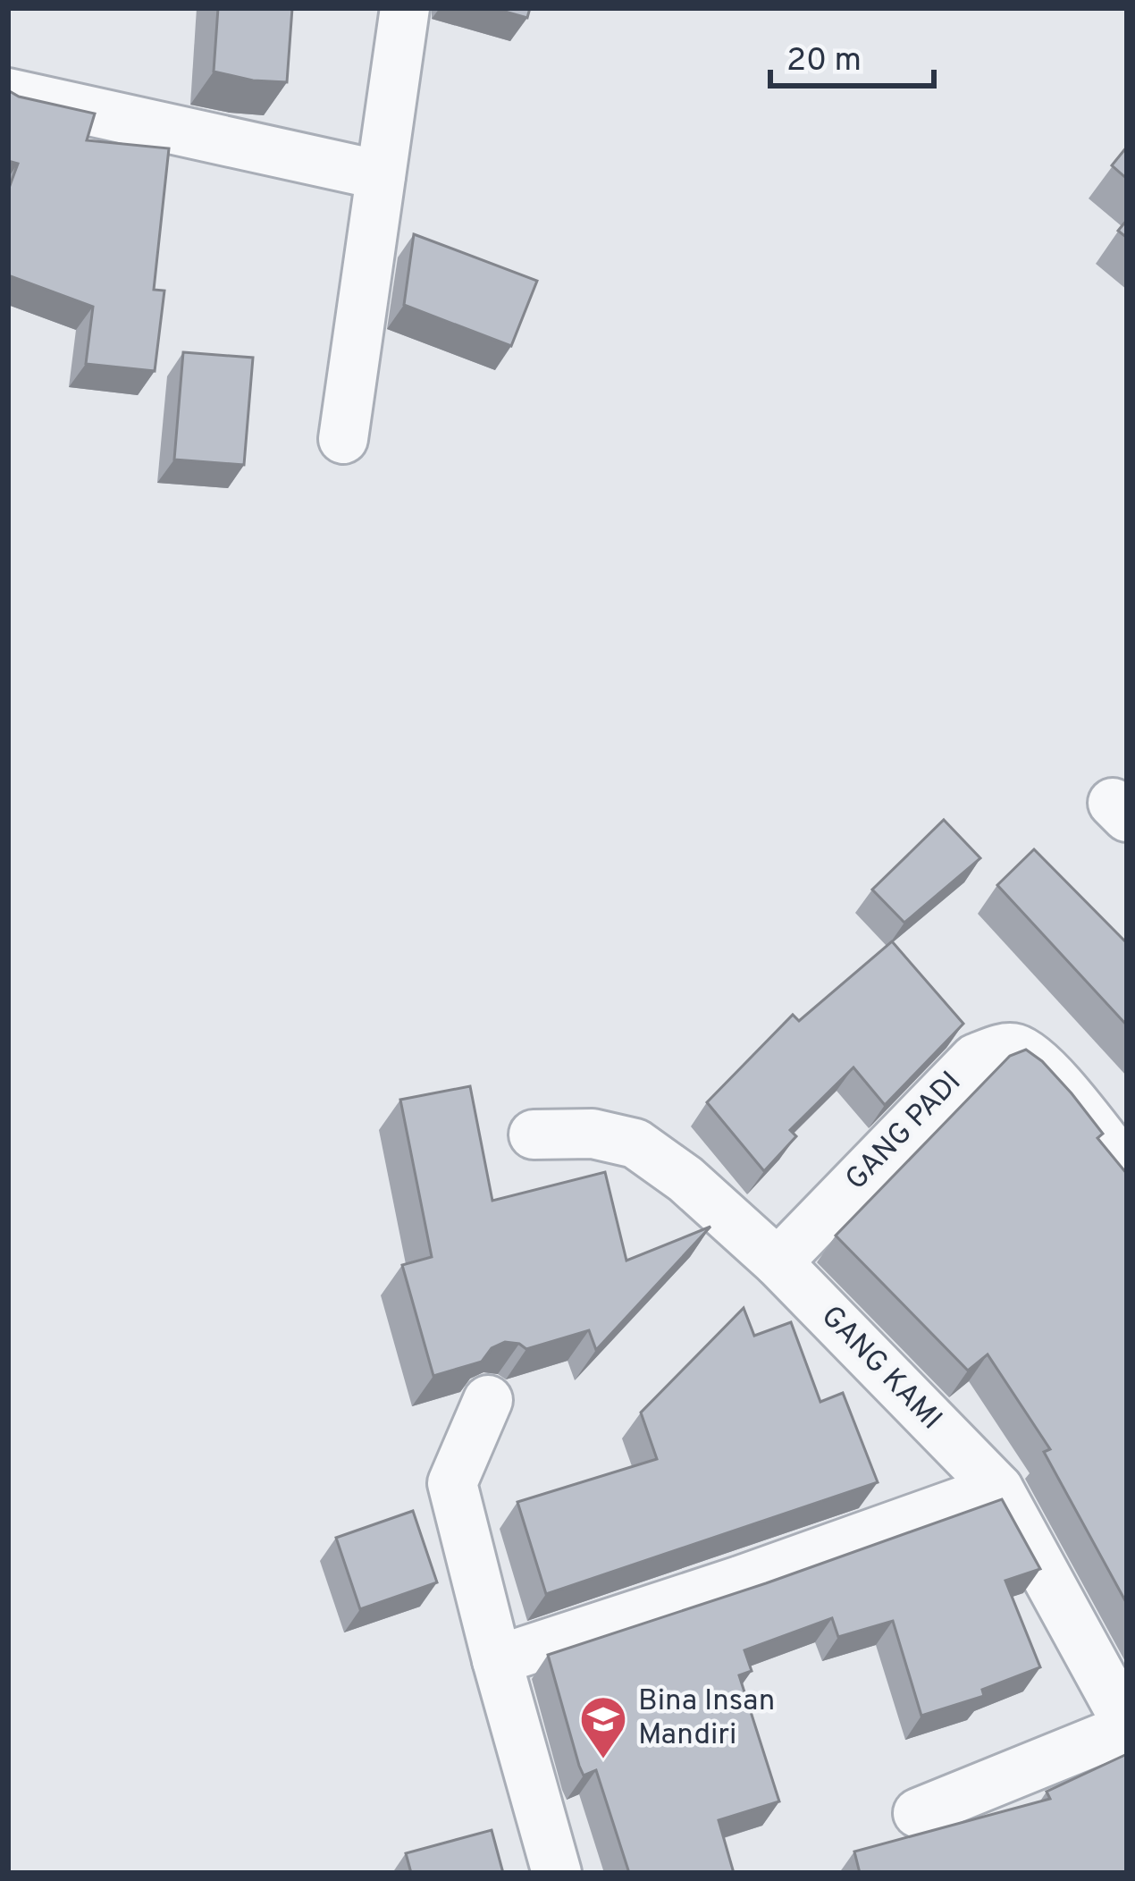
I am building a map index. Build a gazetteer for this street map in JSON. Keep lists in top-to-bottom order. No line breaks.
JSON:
{"streets":{"street":["GANG PADI","GANG KAMI"]},"crossings":[["GANG PADI","GANG KAMI"]],"places":{"school or university":["Bina Insan Mandiri"]},"scale_bar":"20 m"}
